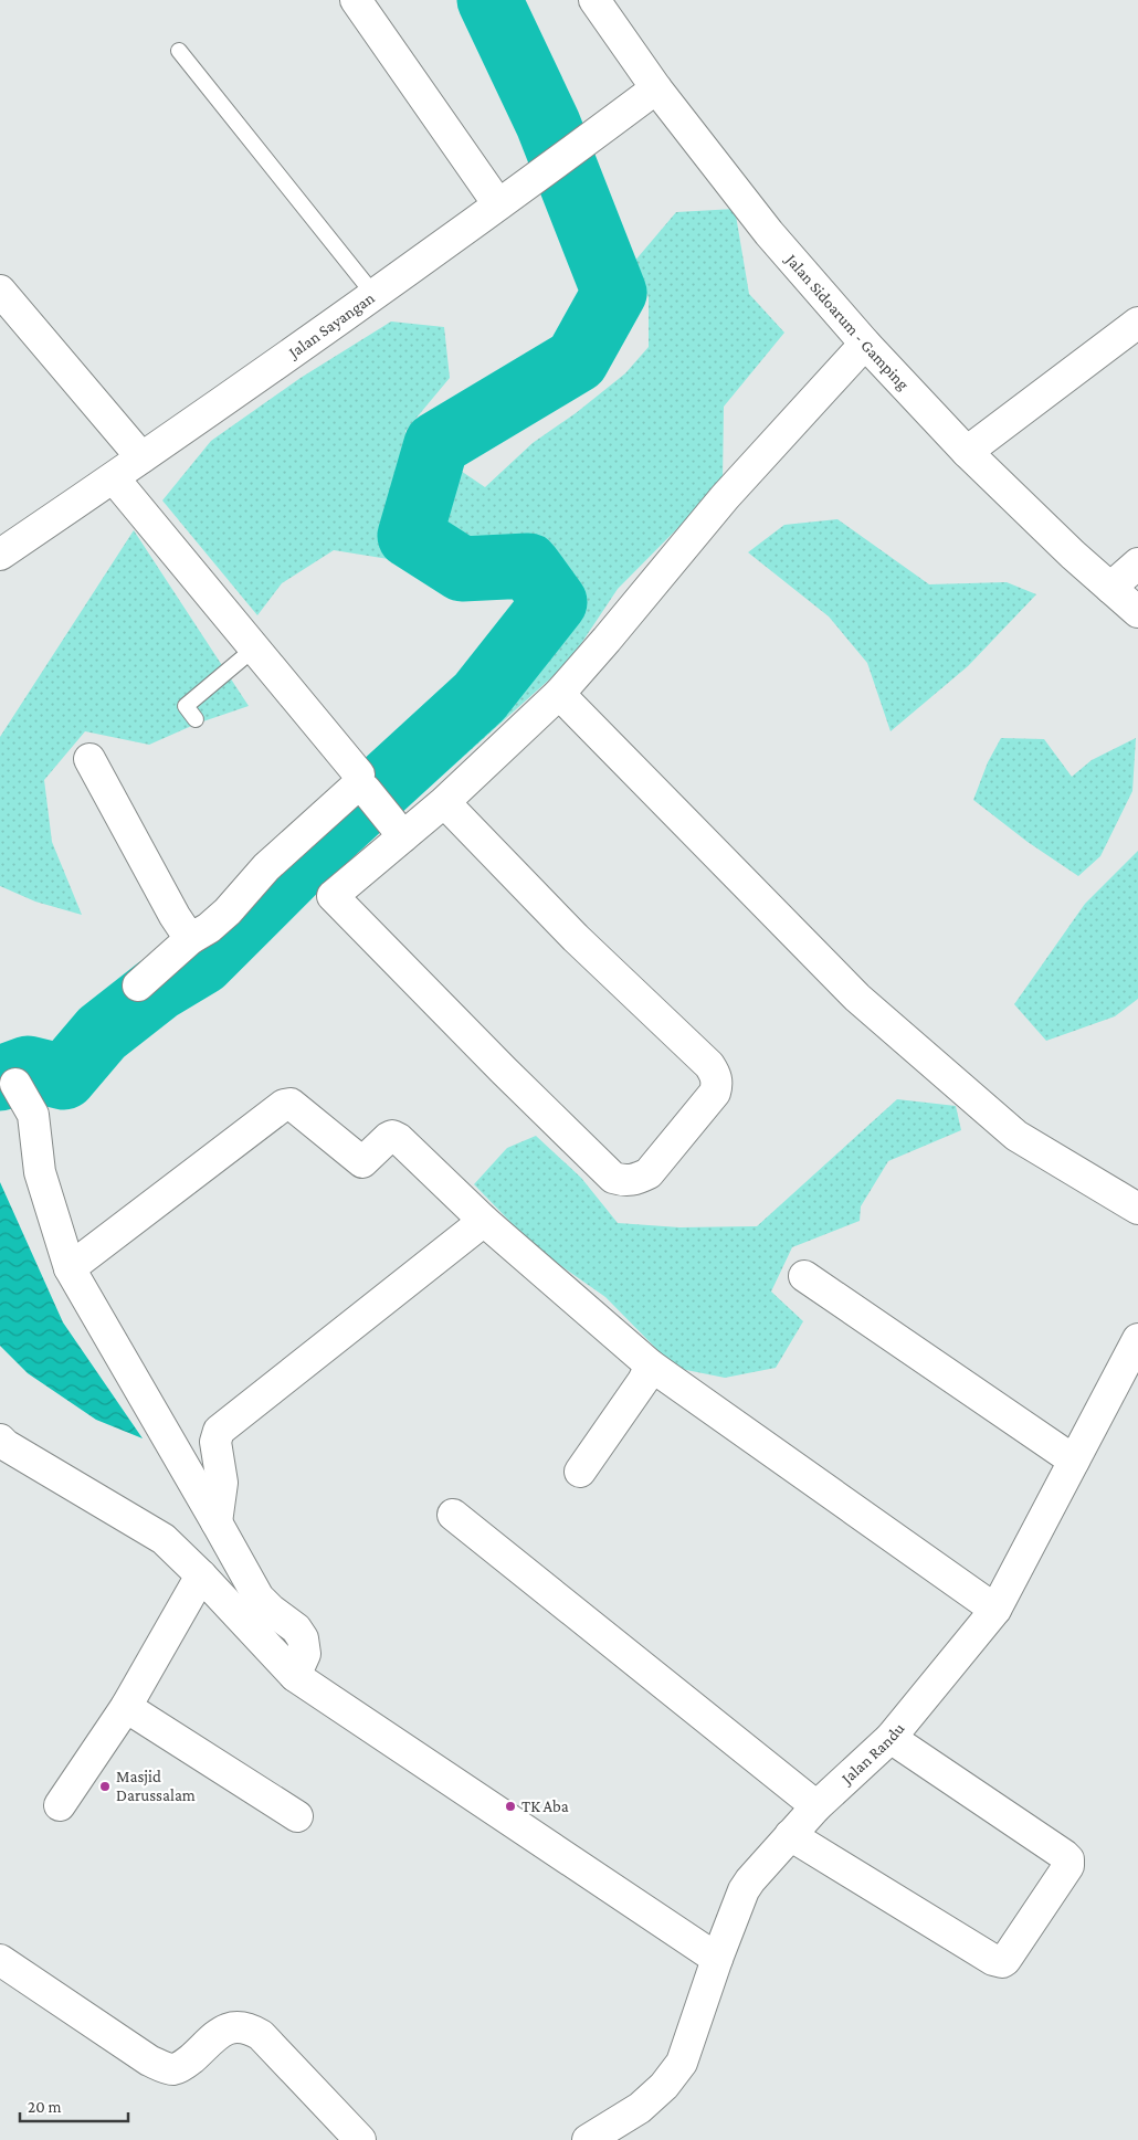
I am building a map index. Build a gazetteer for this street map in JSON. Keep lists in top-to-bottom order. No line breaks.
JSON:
{"streets":{"street":["Jalan Sidoarum - Gamping","Jalan Sayangan","Jalan Randu"]},"crossings":[["Jalan Sidoarum - Gamping","Jalan Sayangan"]],"places":["Masjid Darussalam","TK Aba"],"scale_bar":"20 m"}
